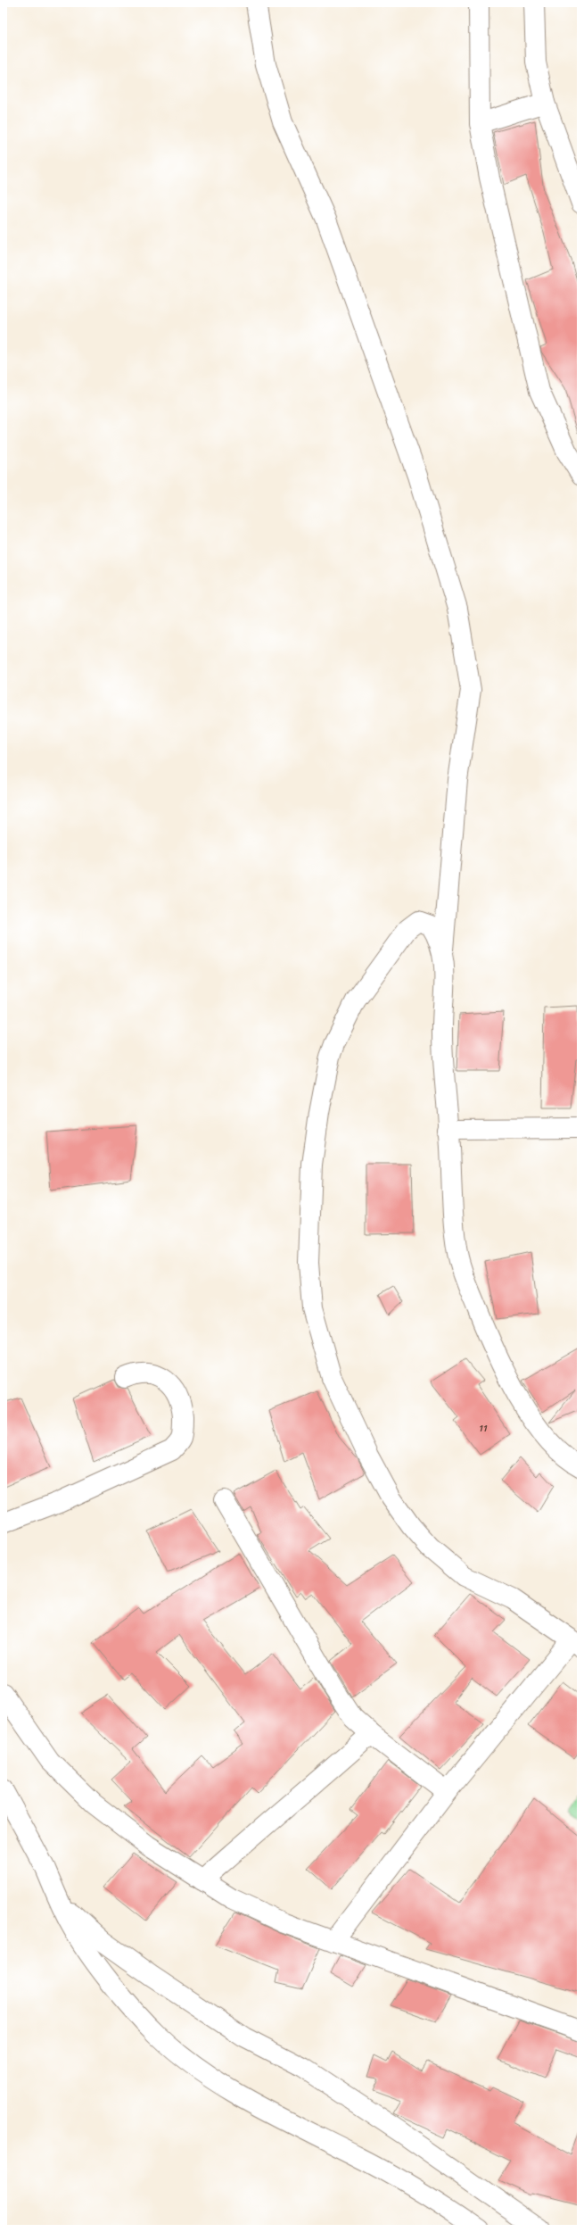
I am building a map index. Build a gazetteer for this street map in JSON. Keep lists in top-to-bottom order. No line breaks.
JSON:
{"house_numbers":["11"]}
